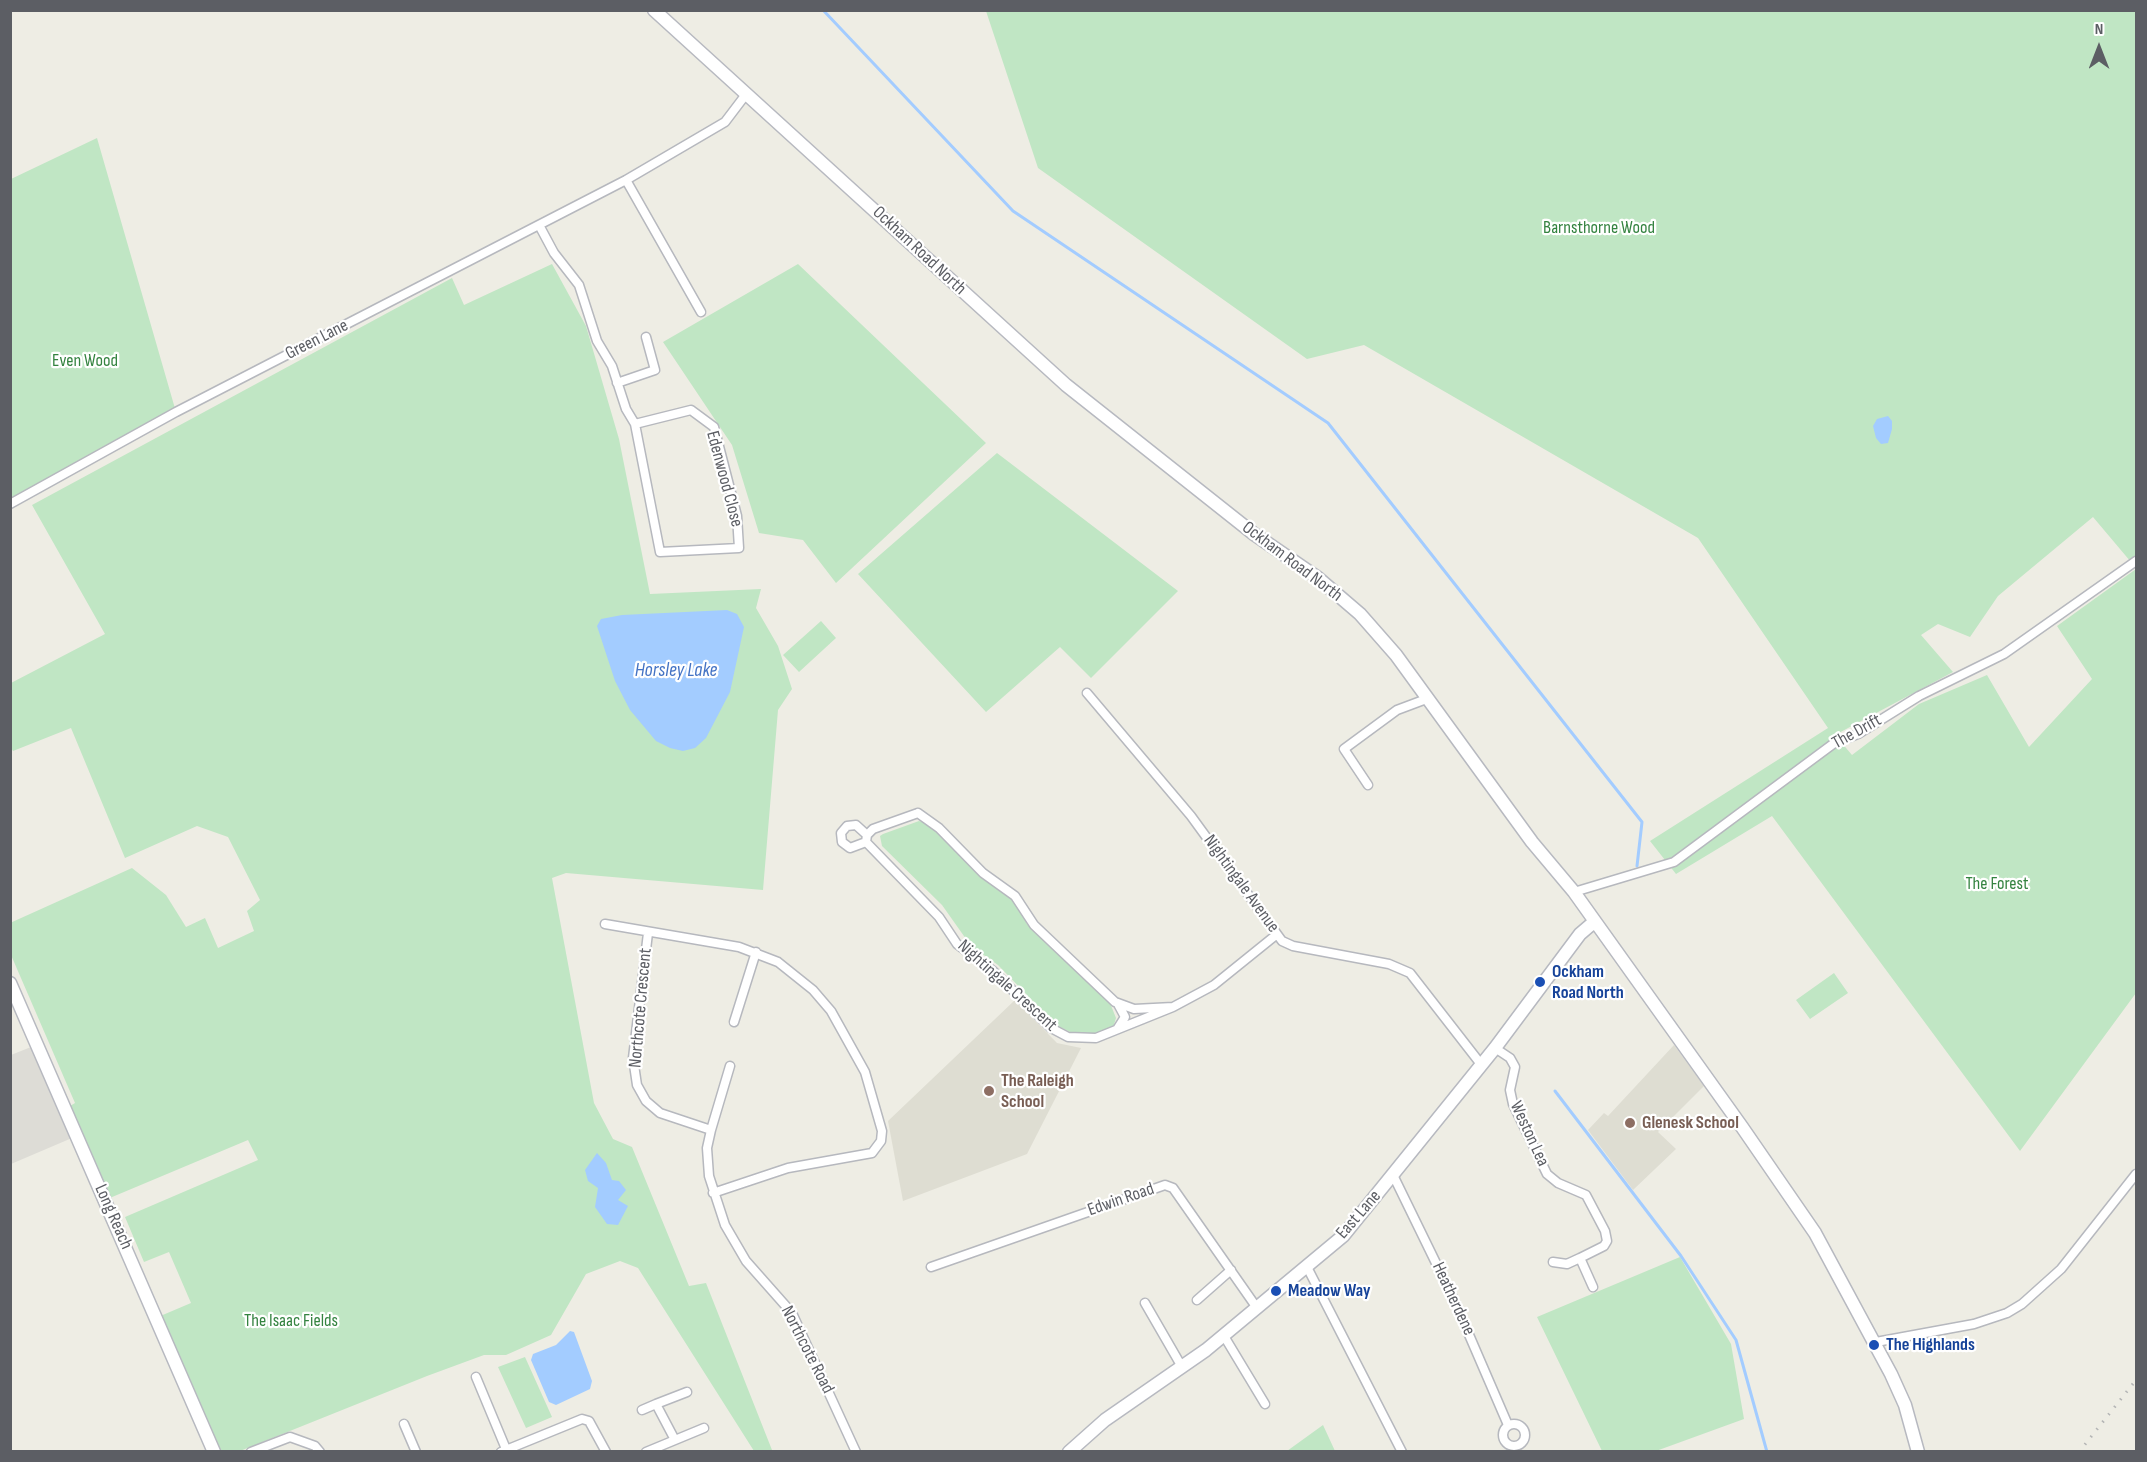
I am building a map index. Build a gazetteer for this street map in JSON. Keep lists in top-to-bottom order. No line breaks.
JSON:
{"streets":{"main road":["Ockham Road North","East Lane","Long Reach"],"street":["Green Lane","Edenwood Close","The Drift","Nightingale Avenue","Nightingale Crescent","Northcote Crescent","Weston Lea","Edwin Road","Heatherdene","Northcote Road"]},"crossings":[["Ockham Road North","Green Lane"],["Ockham Road North","The Drift"],["Ockham Road North","East Lane"],["Green Lane","Edenwood Close"],["Nightingale Avenue","Nightingale Crescent"],["Nightingale Avenue","East Lane"],["Northcote Crescent","Northcote Road"],["Weston Lea","East Lane"],["Edwin Road","East Lane"],["East Lane","Heatherdene"]],"water":["Horsley Lake"],"parks":["Barnsthorne Wood","Even Wood","The Forest","The Isaac Fields"],"places":["Ockham Road North","The Raleigh School","Glenesk School","Meadow Way","The Highlands"],"north":"top"}
